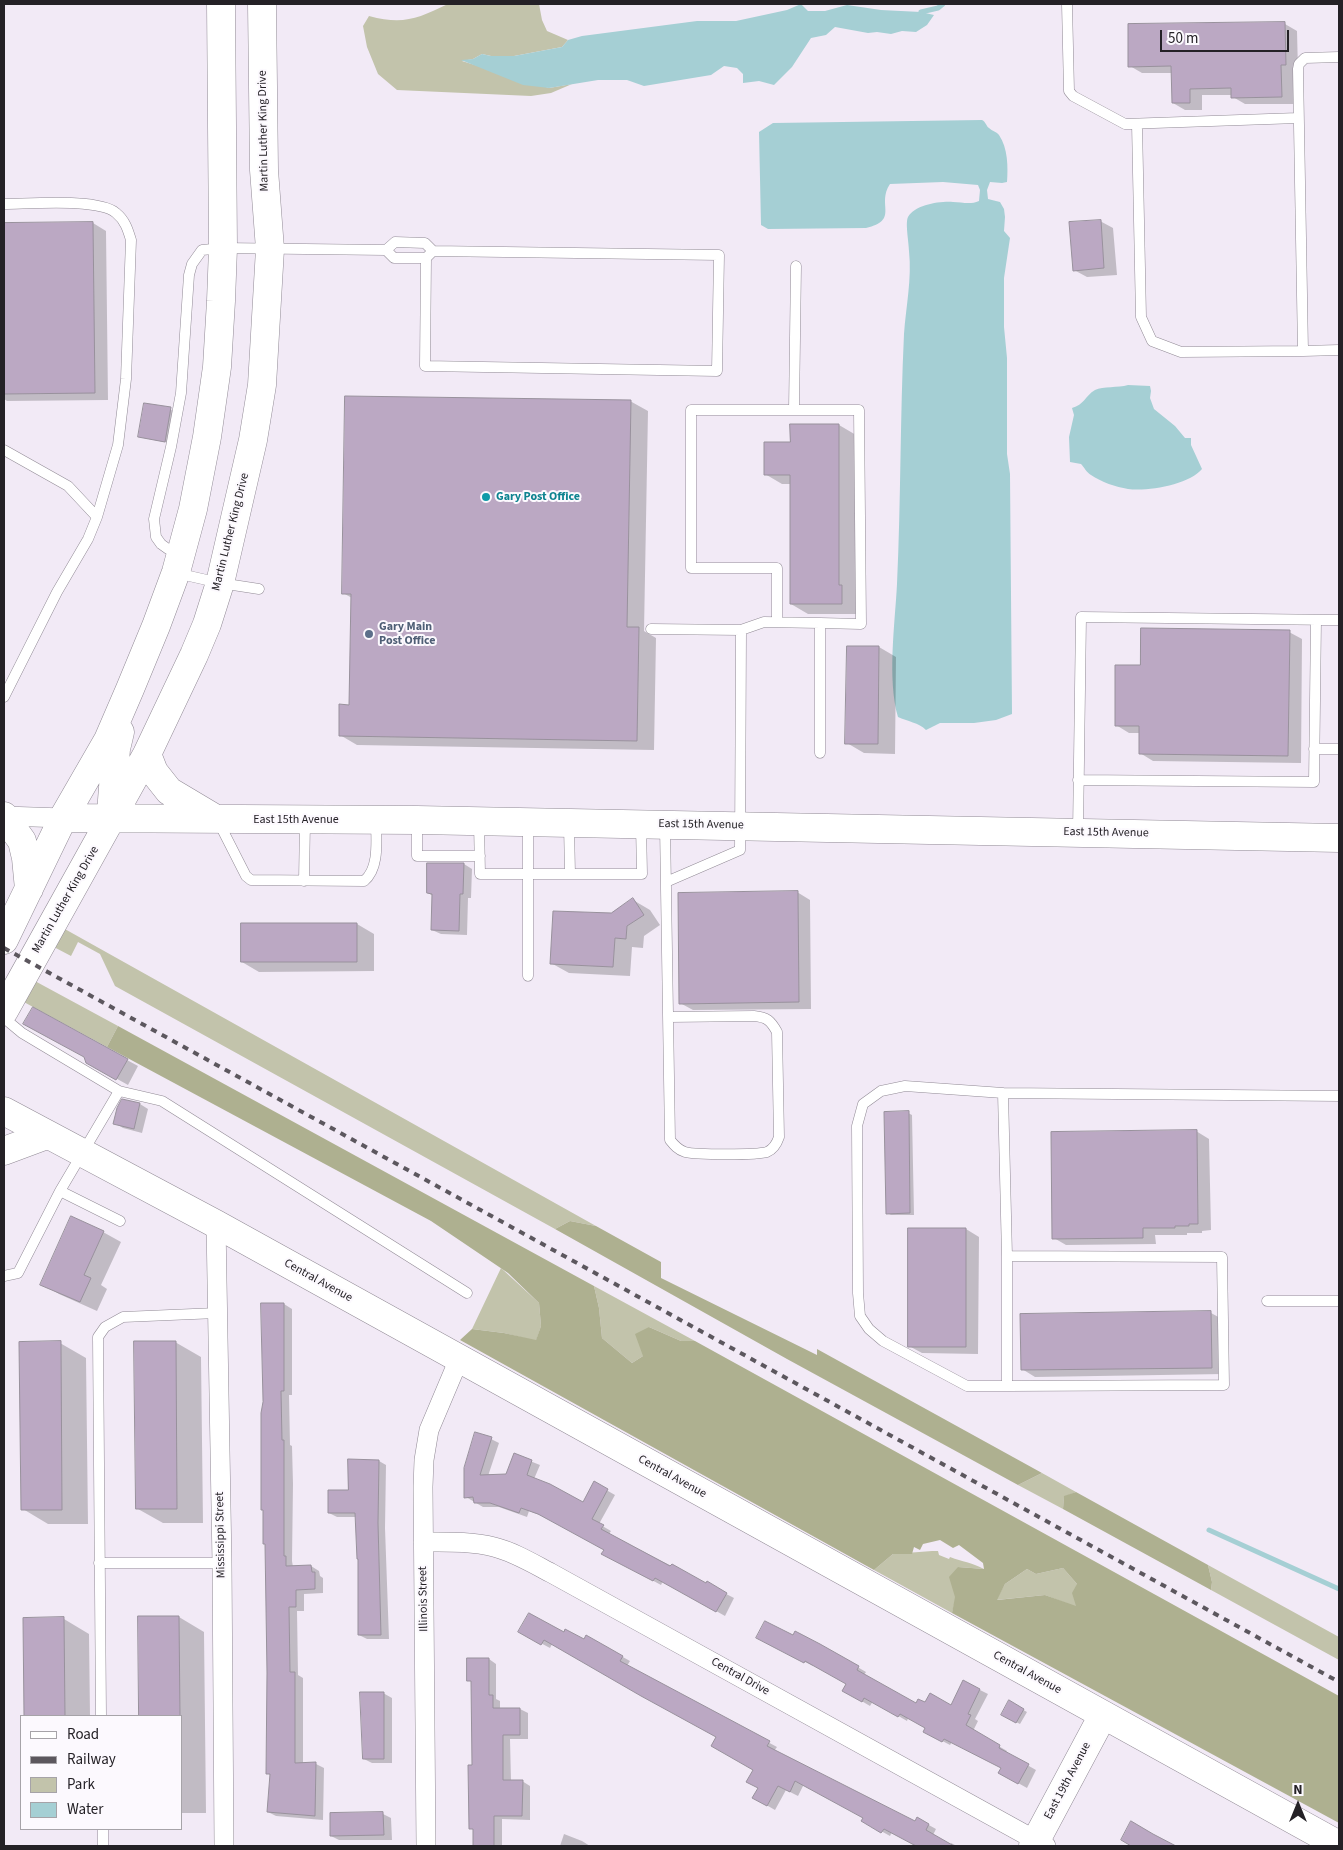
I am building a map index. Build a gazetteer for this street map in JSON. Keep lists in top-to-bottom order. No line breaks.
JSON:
{"streets":{"main road":["Martin Luther King Drive","East 15th Avenue","Central Avenue","East 19th Avenue"],"street":["Mississippi Street","Illinois Street","Central Drive"]},"crossings":[["Martin Luther King Drive","East 15th Avenue"],["Central Avenue","Mississippi Street"],["Central Avenue","Illinois Street"],["Central Avenue","East 19th Avenue"],["Illinois Street","Central Drive"],["Central Drive","East 19th Avenue"]],"places":["Gary Post Office","Gary Main Post Office"],"legend":["Road","Railway","Park","Water"],"scale_bar":"50 m","north":"top"}
